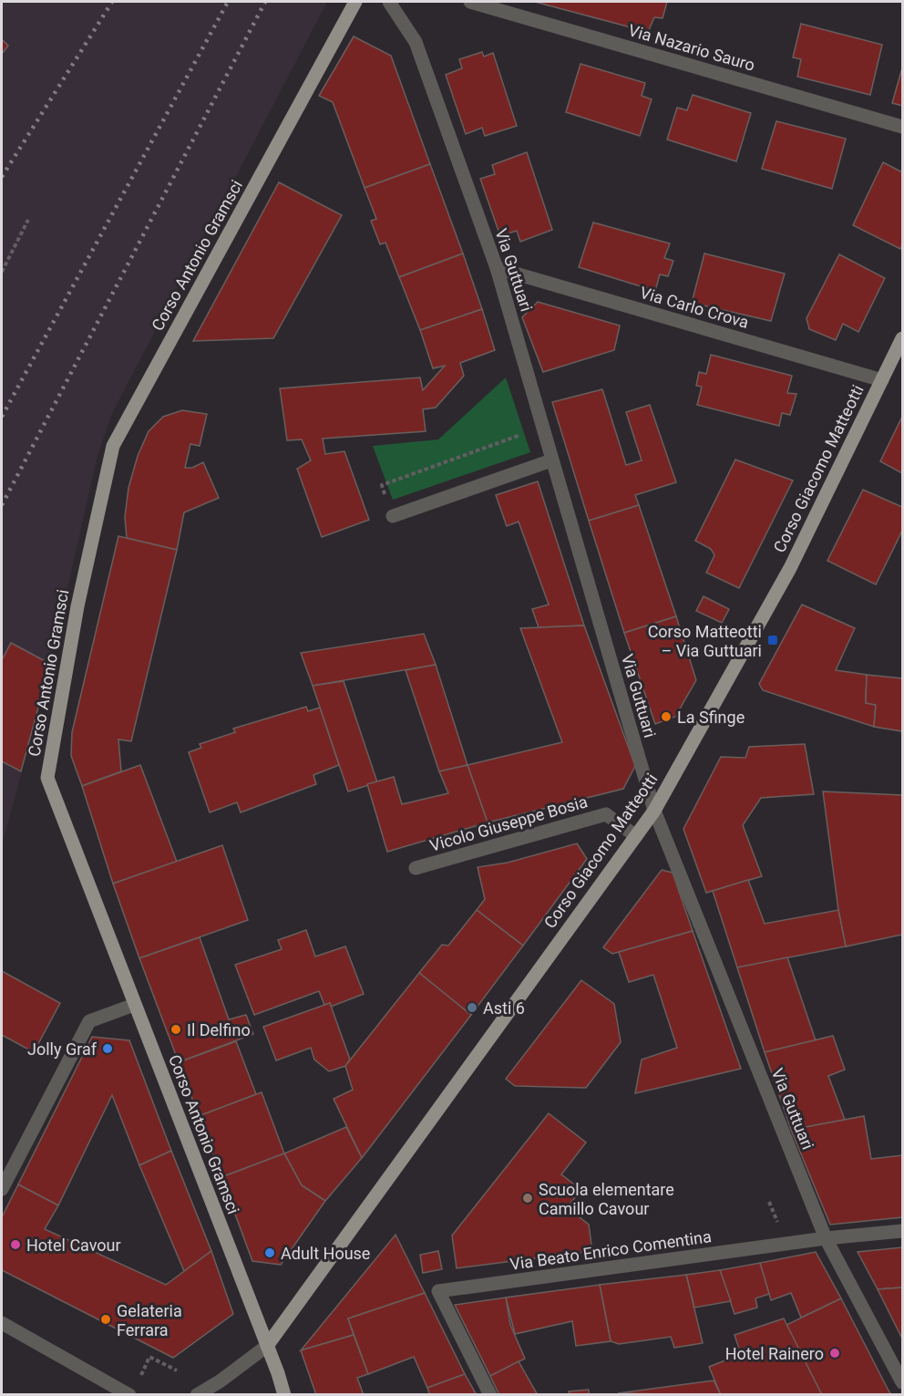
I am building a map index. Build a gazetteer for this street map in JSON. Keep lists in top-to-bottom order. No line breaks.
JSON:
{"streets":{"main road":["Corso Antonio Gramsci","Corso Giacomo Matteotti"],"street":["Via Nazario Sauro","Via Guttuari","Via Carlo Crova","Vicolo Giuseppe Bosia","Via Beato Enrico Comentina"]},"crossings":[["Corso Antonio Gramsci","Corso Giacomo Matteotti"],["Via Guttuari","Via Carlo Crova"],["Via Guttuari","Corso Giacomo Matteotti"],["Via Guttuari","Via Beato Enrico Comentina"],["Via Carlo Crova","Corso Giacomo Matteotti"],["Corso Giacomo Matteotti","Vicolo Giuseppe Bosia"]],"places":{"transit":["Corso Matteotti – Via Guttuari"],"other":["La Sfinge","Asti 6","Il Delfino","Jolly Graf","Scuola elementare Camillo Cavour","Hotel Cavour","Adult House","Gelateria Ferrara","Hotel Rainero"]}}
